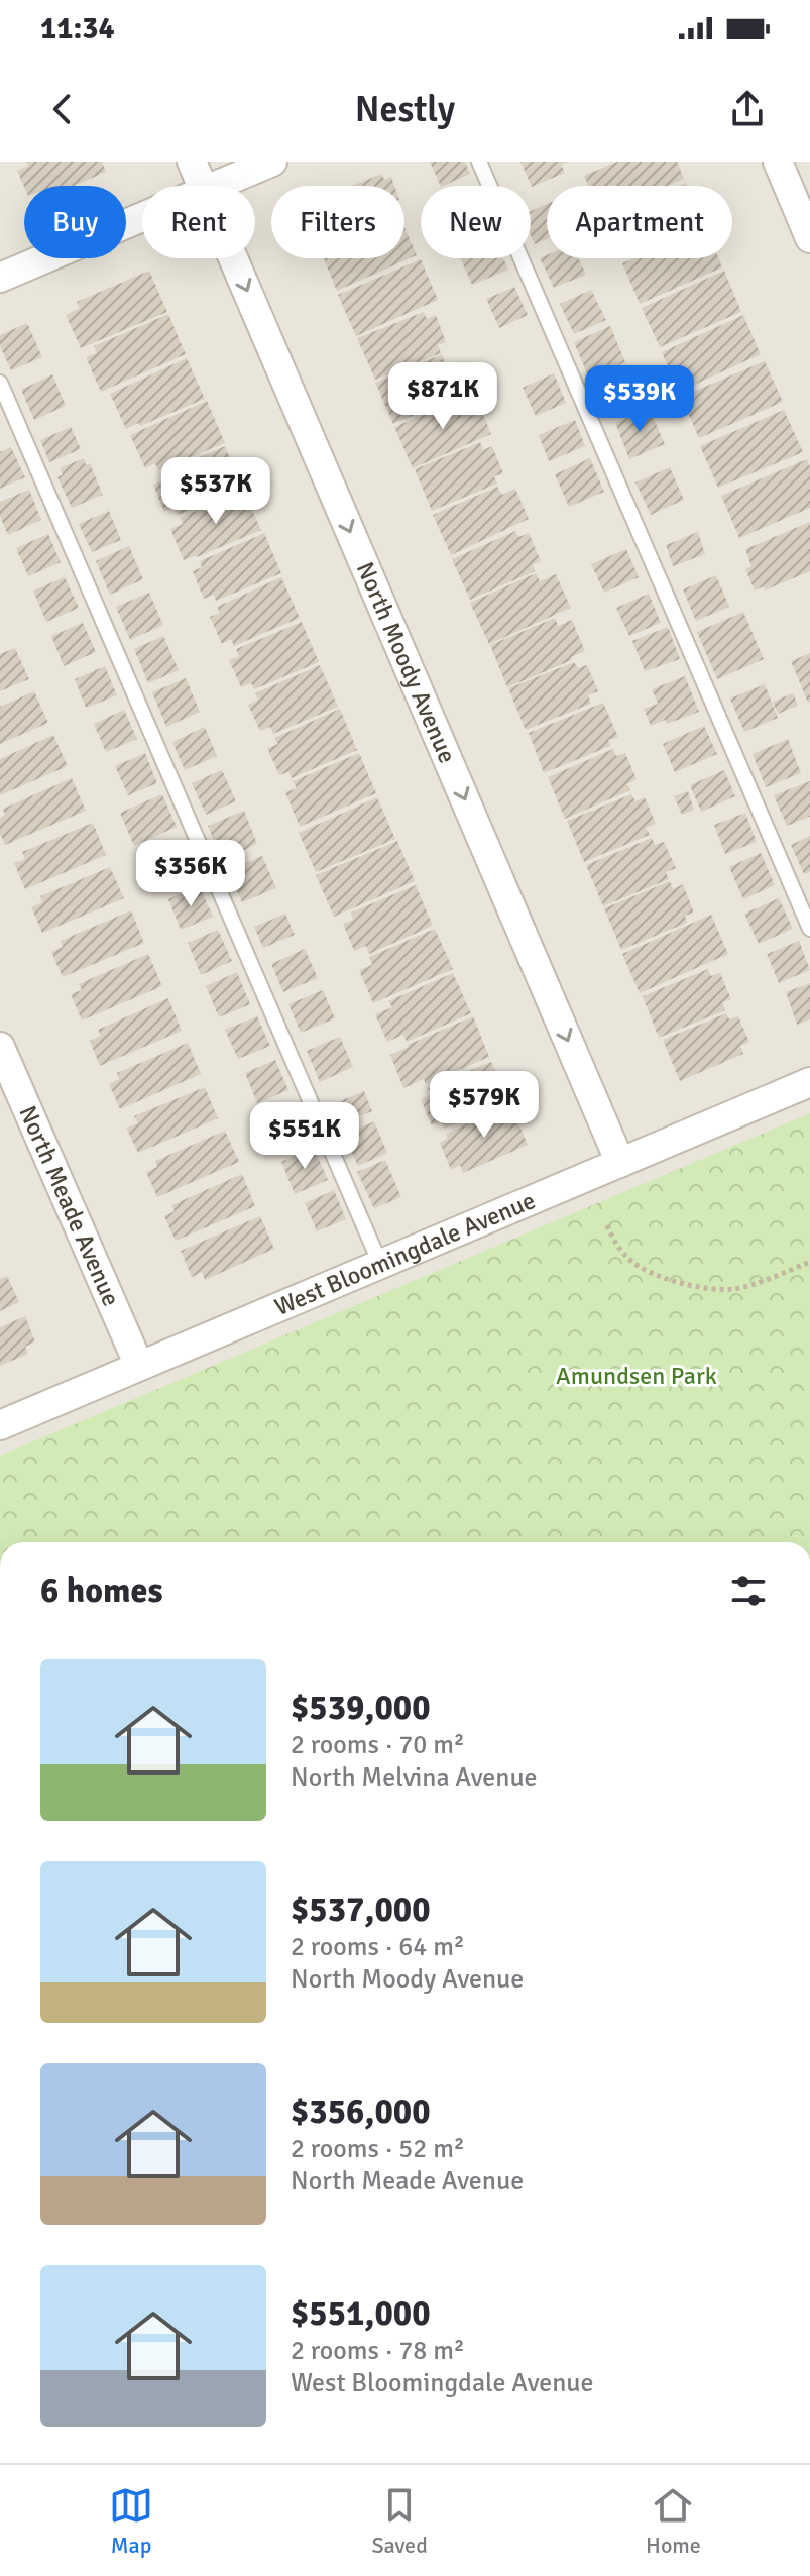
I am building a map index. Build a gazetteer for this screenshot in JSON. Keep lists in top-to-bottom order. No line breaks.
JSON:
{"streets":{"street":["North Moody Avenue","North Meade Avenue","West Bloomingdale Avenue"]},"crossings":[["North Moody Avenue","West Bloomingdale Avenue"],["North Meade Avenue","West Bloomingdale Avenue"]],"one_way":["North Moody Avenue"],"parks":["Amundsen Park"],"page":{"status":"11:34","header":"Nestly","chip":["Buy","Rent","Filters","New","Apartment"],"price":["$871K","$539K","$537K","$356K","$579K","$551K"],"heading":"6 homes","list":[{"name":"$539,000","note":"2 rooms · 70 m² · North Melvina Avenue"},{"name":"$537,000","note":"2 rooms · 64 m² · North Moody Avenue"},{"name":"$356,000","note":"2 rooms · 52 m² · North Meade Avenue"},{"name":"$551,000","note":"2 rooms · 78 m² · West Bloomingdale Avenue"}],"tabs":["Map","Saved","Home"]}}
